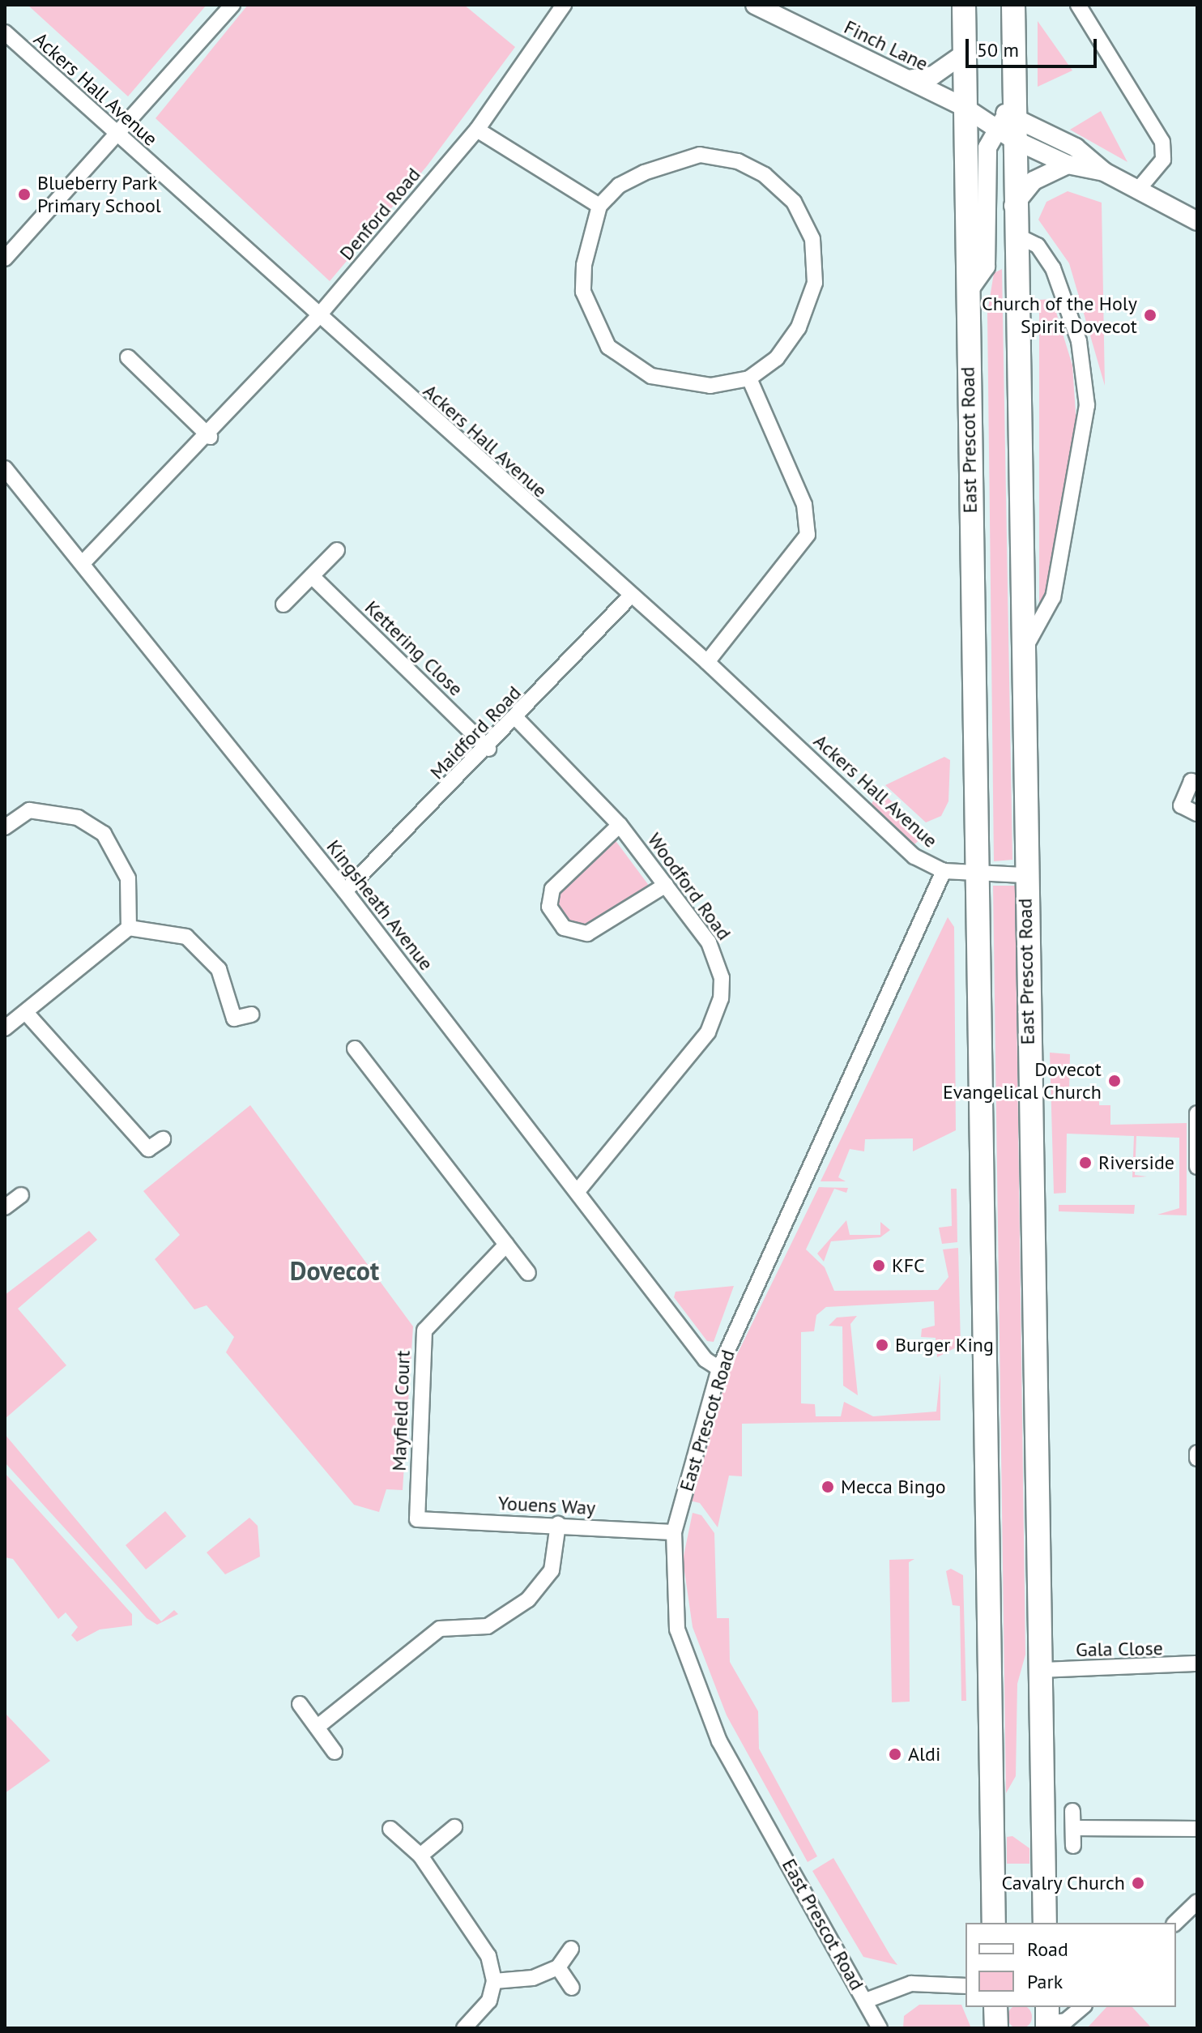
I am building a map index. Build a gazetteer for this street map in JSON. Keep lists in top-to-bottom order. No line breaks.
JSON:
{"streets":{"highway":["East Prescot Road"],"street":["Finch Lane","Ackers Hall Avenue","Denford Road","Kettering Close","Maidford Road","Woodford Road","Kingsheath Avenue","Mayfield Court","Youens Way","Gala Close"]},"crossings":[["Finch Lane","East Prescot Road"],["Ackers Hall Avenue","Denford Road"],["Ackers Hall Avenue","East Prescot Road"],["Ackers Hall Avenue","Maidford Road"],["Denford Road","Kingsheath Avenue"],["East Prescot Road","Kingsheath Avenue"],["East Prescot Road","Youens Way"],["East Prescot Road","Gala Close"],["Kettering Close","Maidford Road"],["Maidford Road","Woodford Road"],["Maidford Road","Kingsheath Avenue"],["Woodford Road","Kingsheath Avenue"],["Mayfield Court","Youens Way"]],"districts":["Dovecot"],"places":["Blueberry Park Primary School","Church of the Holy Spirit Dovecot","Dovecot Evangelical Church","Riverside","KFC","Burger King","Mecca Bingo","Aldi","Cavalry Church"],"legend":["Road","Park"],"scale_bar":"50 m"}
